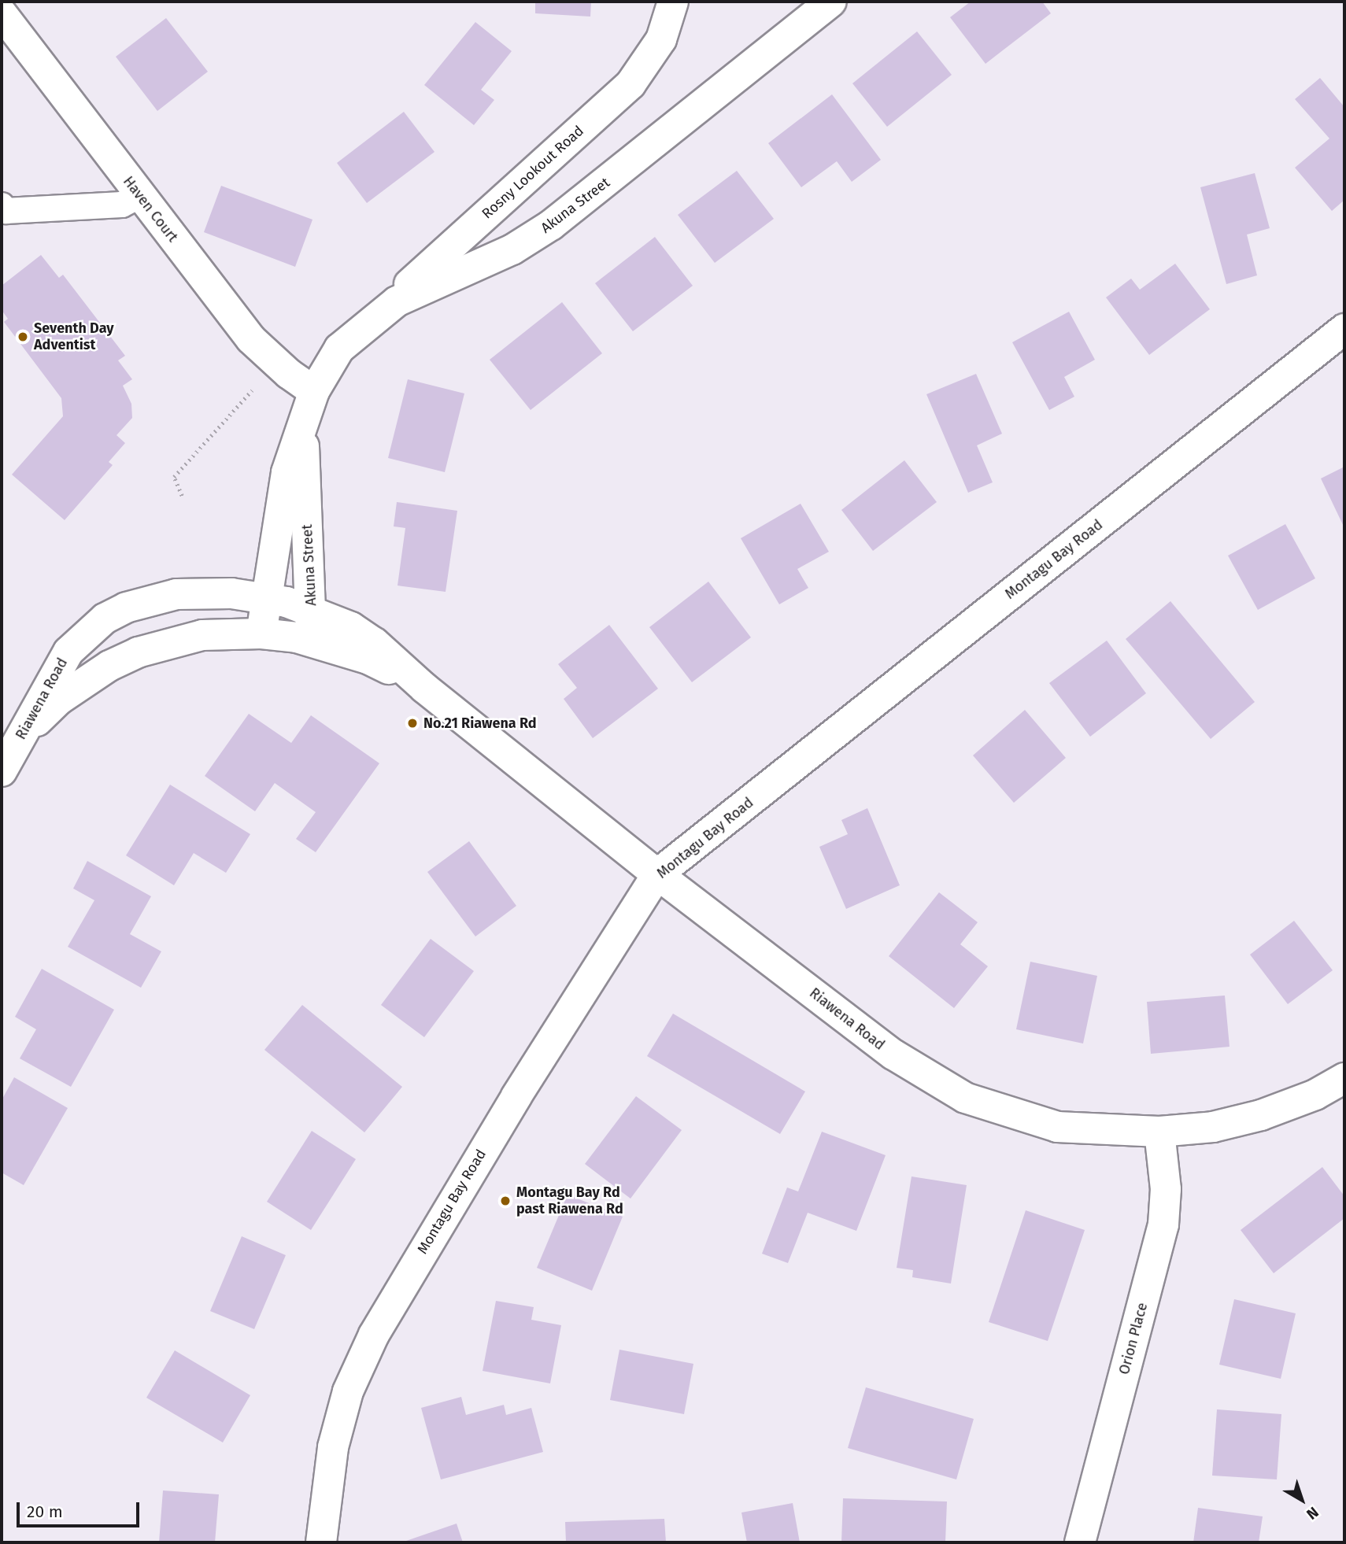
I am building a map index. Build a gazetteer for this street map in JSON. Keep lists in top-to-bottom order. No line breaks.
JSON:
{"streets":{"street":["Rosny Lookout Road","Akuna Street","Haven Court","Montagu Bay Road","Riawena Road","Orion Place"]},"crossings":[["Rosny Lookout Road","Akuna Street"],["Akuna Street","Haven Court"],["Akuna Street","Riawena Road"],["Montagu Bay Road","Riawena Road"],["Riawena Road","Orion Place"]],"places":["Seventh Day Adventist","No.21 Riawena Rd","Montagu Bay Rd past Riawena Rd"],"scale_bar":"20 m","north":"bottom right"}
